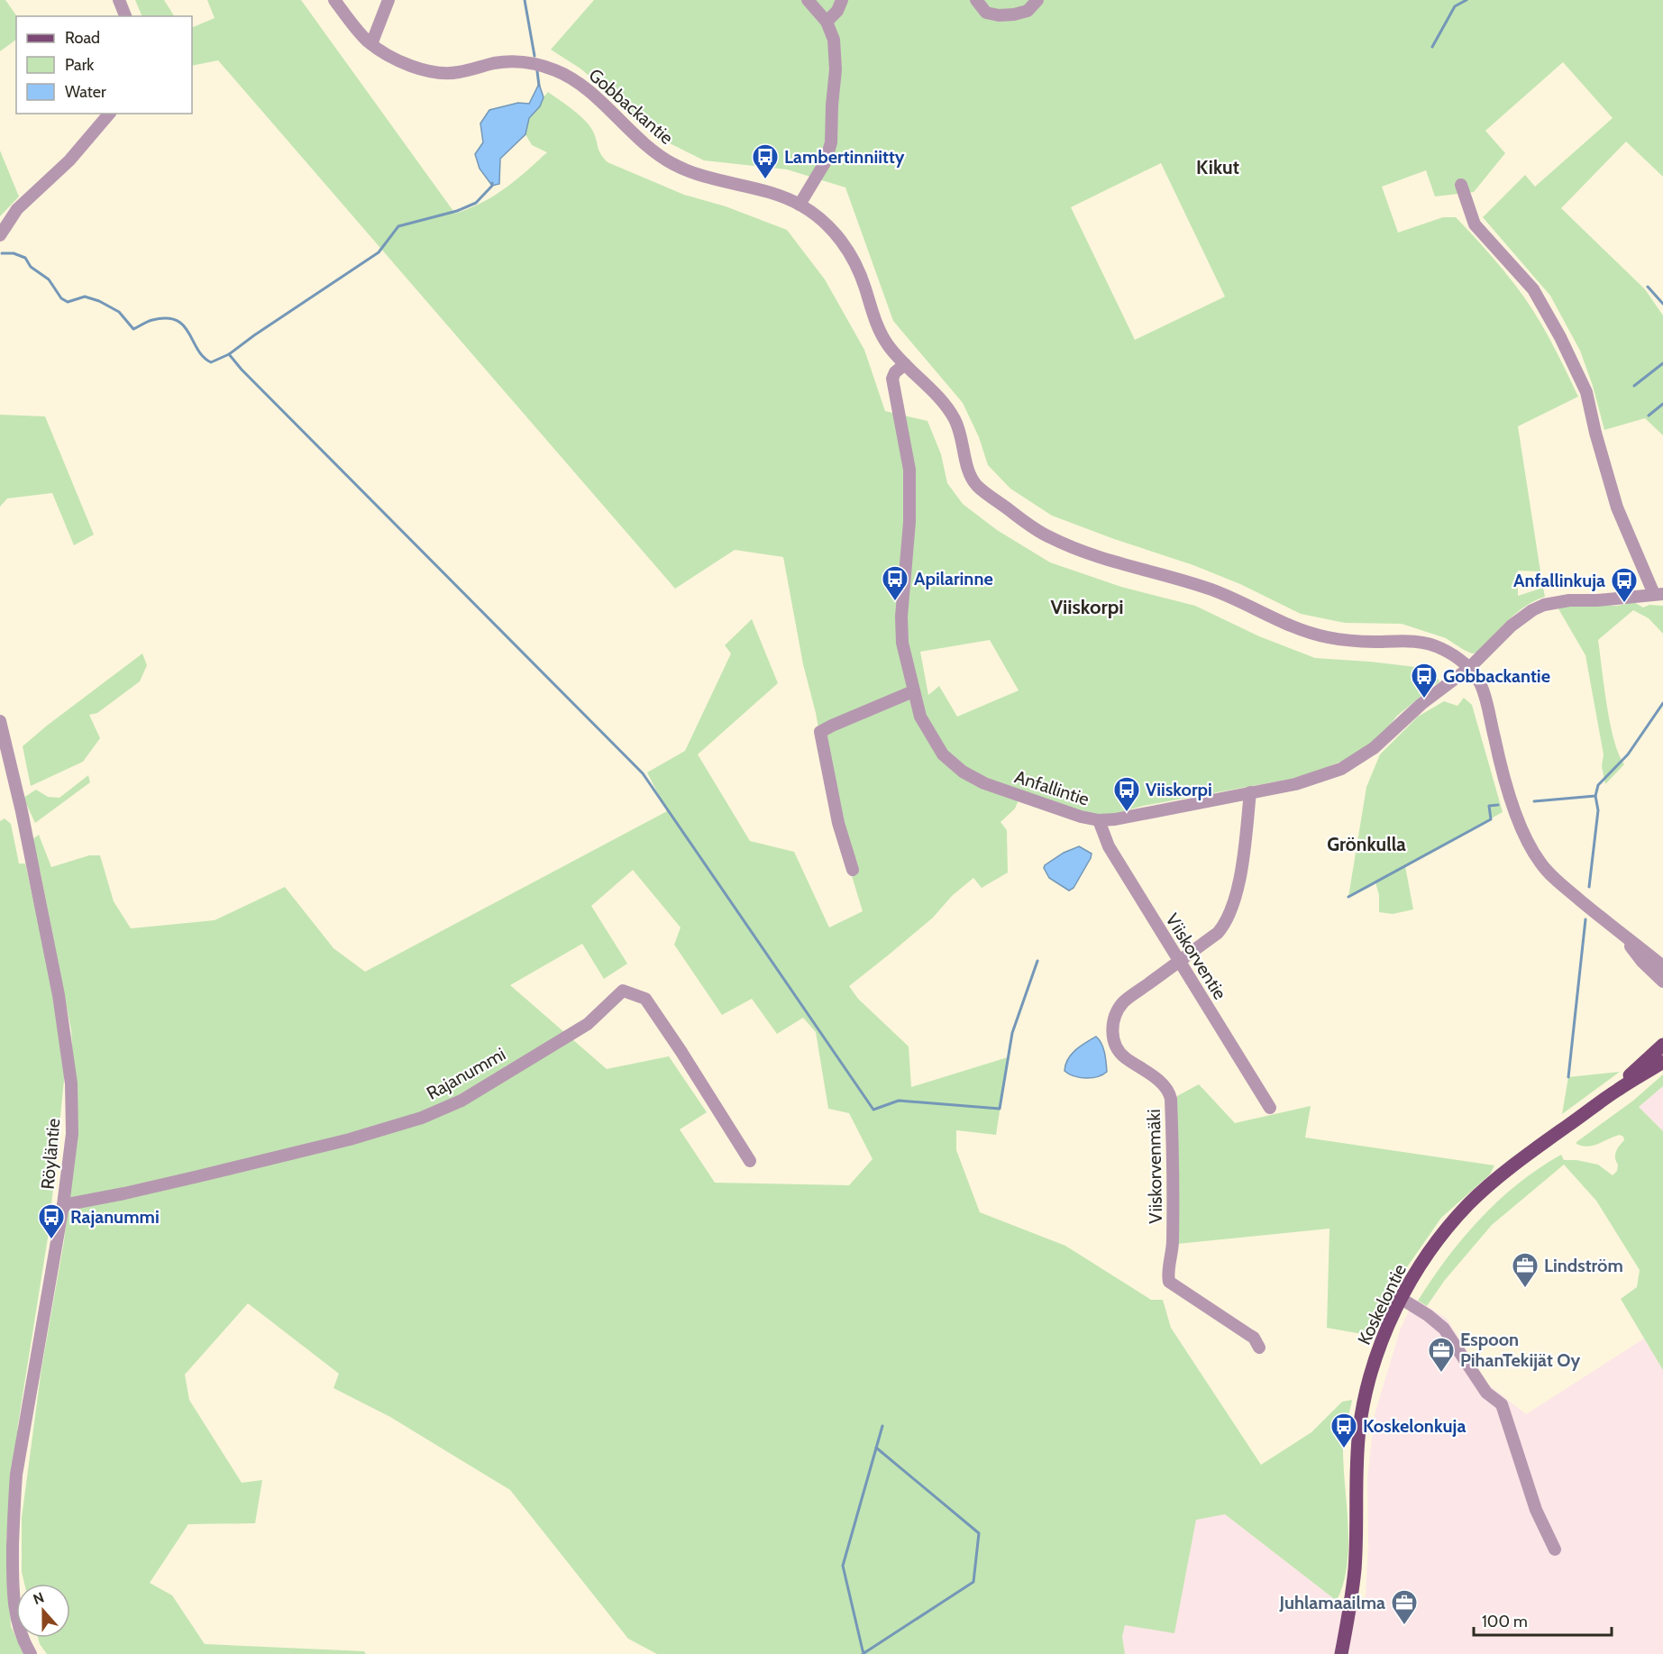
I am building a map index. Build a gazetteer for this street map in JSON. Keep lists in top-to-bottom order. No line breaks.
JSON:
{"streets":{"main road":["Koskelontie"],"street":["Gobbackantie","Anfallintie","Viiskorventie","Rajanummi","Röyläntie","Viiskorvenmäki"]},"crossings":[["Gobbackantie","Anfallintie"],["Anfallintie","Viiskorventie"],["Anfallintie","Viiskorvenmäki"],["Viiskorventie","Viiskorvenmäki"],["Rajanummi","Röyläntie"]],"districts":["Kikut","Viiskorpi","Grönkulla"],"places":{"bus stop":["Lambertinniitty","Apilarinne","Anfallinkuja","Gobbackantie","Viiskorpi","Rajanummi","Koskelonkuja"],"office":["Lindström","Espoon PihanTekijät Oy","Juhlamaailma"]},"legend":["Road","Park","Water"],"scale_bar":"100 m","north":"top"}
